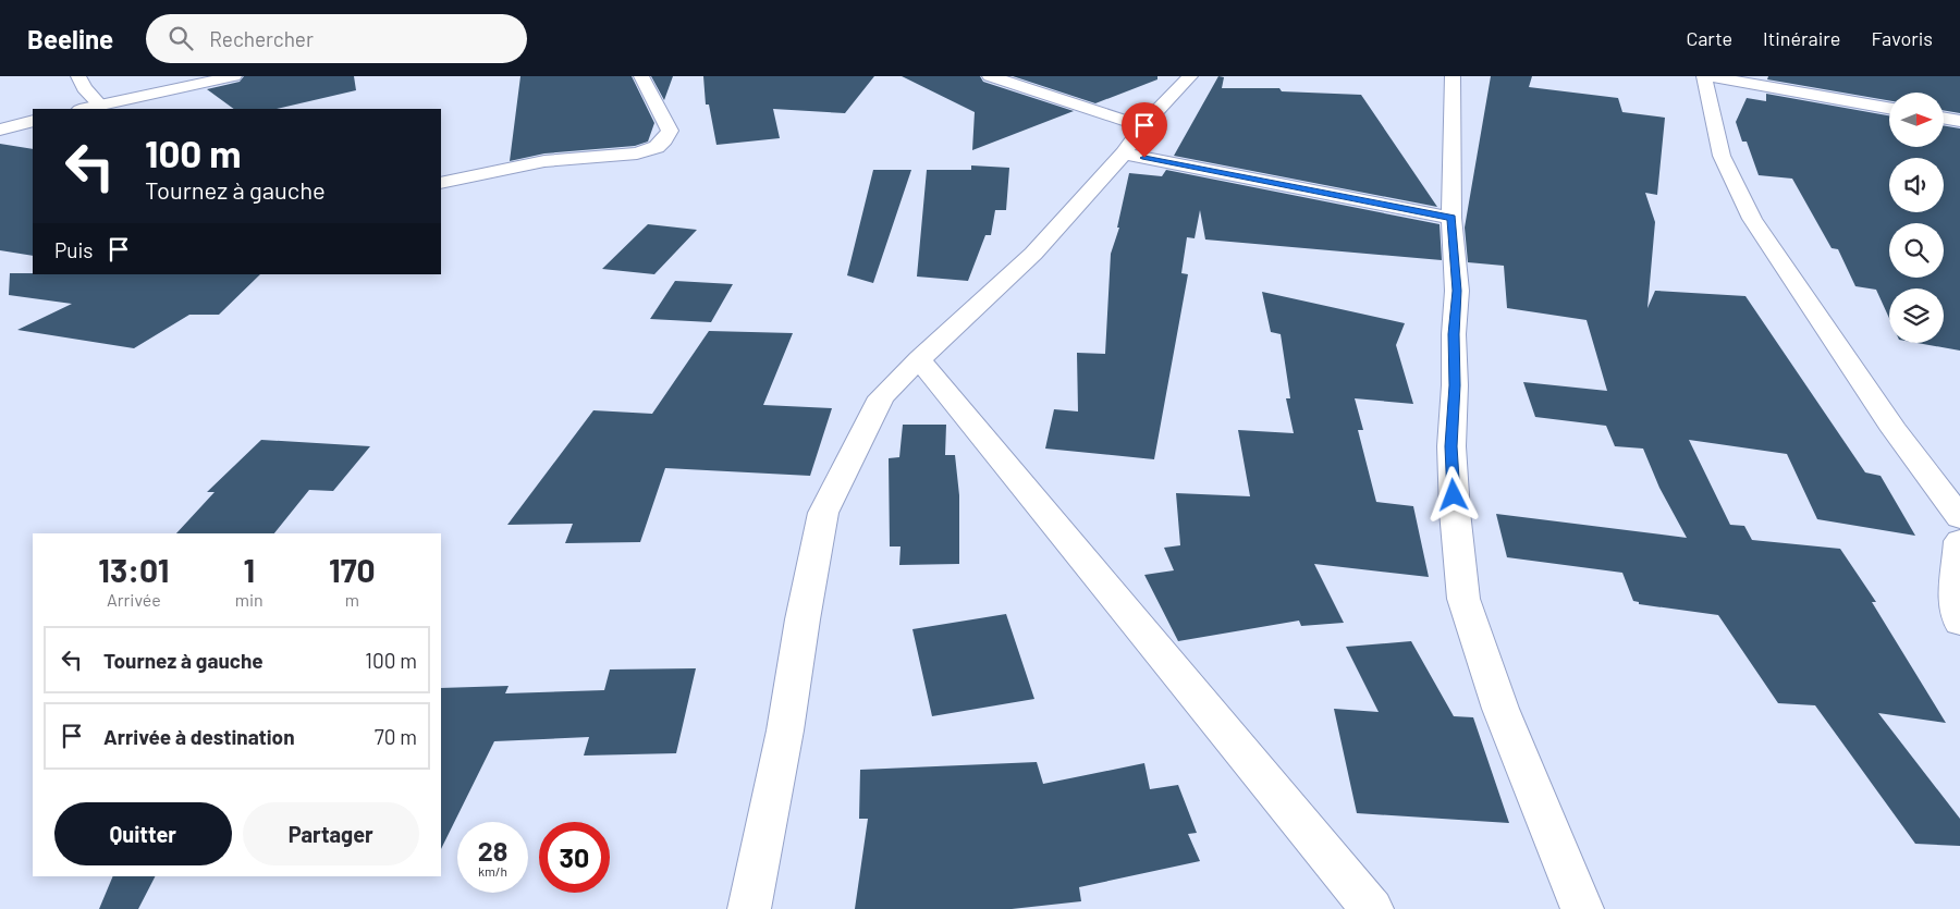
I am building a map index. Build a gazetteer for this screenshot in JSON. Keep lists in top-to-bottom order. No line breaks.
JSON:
{"north":"right","page":{"header":"Beeline","search":"Rechercher","nav":["Carte","Itinéraire","Favoris"],"turn":["100 m","Tournez à gauche"],"then":"Puis","eta":["13:01","Arrivée","1","min","170","m"],"list":[{"name":"Tournez à gauche","value":"100 m"},{"name":"Arrivée à destination","value":"70 m"}],"buttons":["Quitter","Partager"],"speed":"28 km/h","limit":"30"}}
